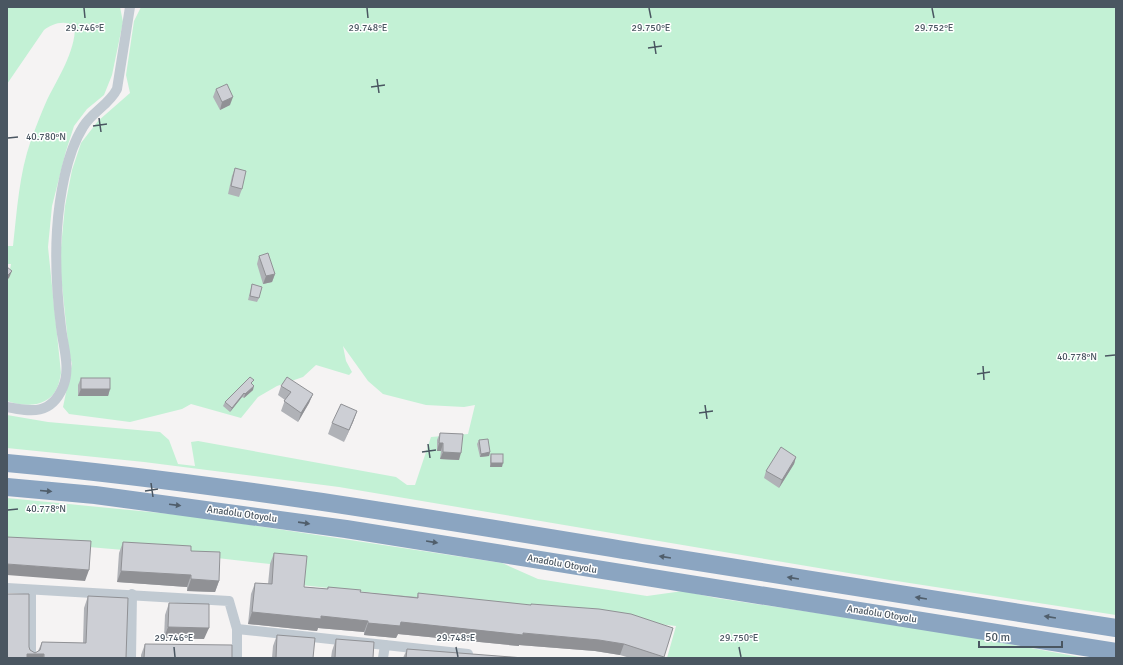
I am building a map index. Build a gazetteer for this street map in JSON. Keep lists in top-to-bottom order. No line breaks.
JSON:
{"streets":{"highway":["Anadolu Otoyolu"]},"scale_bar":"50 m","coordinates":["29.746°E","29.748°E","29.750°E","29.752°E","40.780°N","40.778°N"]}
